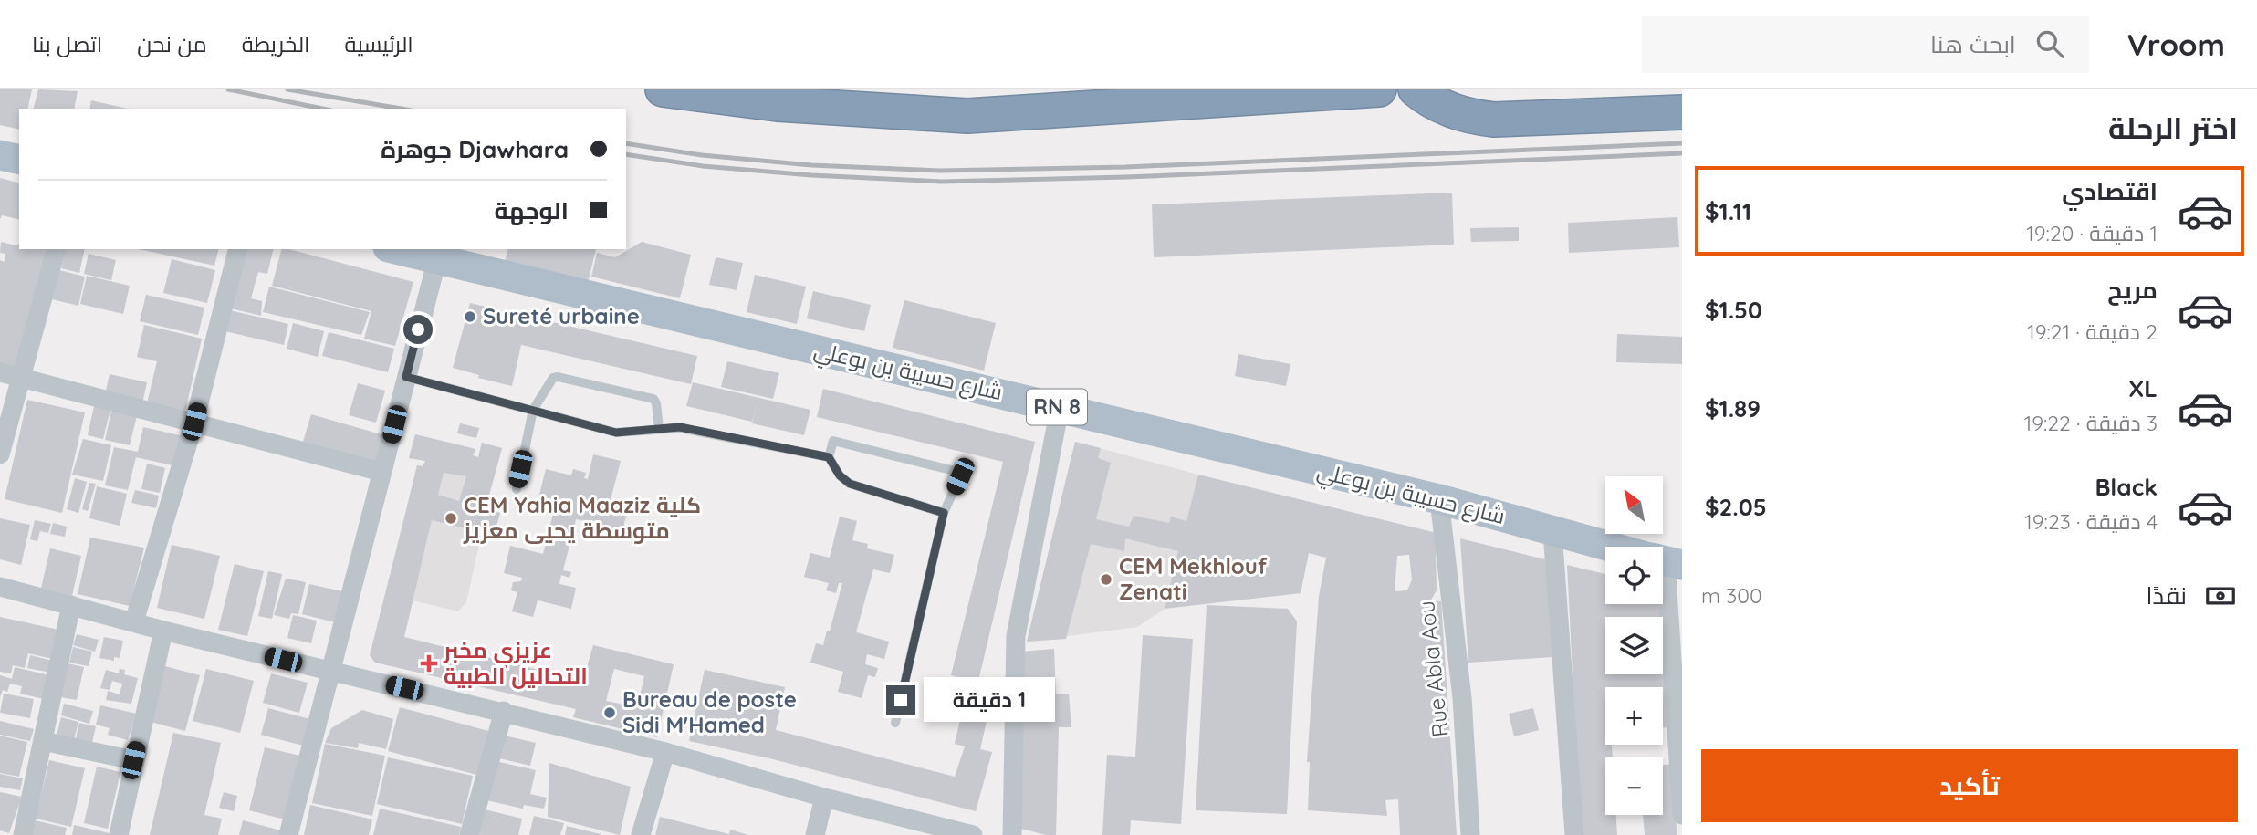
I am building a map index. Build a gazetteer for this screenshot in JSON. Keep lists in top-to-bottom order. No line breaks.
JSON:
{"streets":{"main road":["شارع حسيبة بن بوعلي","RN 8"],"street":["Rue Abla Aou"]},"crossings":[["شارع حسيبة بن بوعلي","RN 8"],["شارع حسيبة بن بوعلي","Rue Abla Aou"]],"places":{"other":["Sureté urbaine","CEM Yahia Maaziz كلية متوسطة يحيى معزيز","CEM Mekhlouf Zenati","Bureau de poste Sidi M'Hamed"],"health":["عزيزي مخبر التحاليل الطبية"]},"north":"top left","page":{"header":"Vroom","search":"ابحث هنا","nav":["الرئيسية","الخريطة","من نحن","اتصل بنا"],"heading":"اختر الرحلة","banner":["Djawhara جوهرة","الوجهة"],"list":[{"name":"اقتصادي","note":"1 دقيقة · 19:20","value":"$1.11"},{"name":"مريح","note":"2 دقيقة · 19:21","value":"$1.50"},{"name":"XL","note":"3 دقيقة · 19:22","value":"$1.89"},{"name":"Black","note":"4 دقيقة · 19:23","value":"$2.05"}],"map_buttons":["+","−"],"pay":["نقدًا","300 m"],"bubble":"1 دقيقة","buttons":"تأكيد"}}
